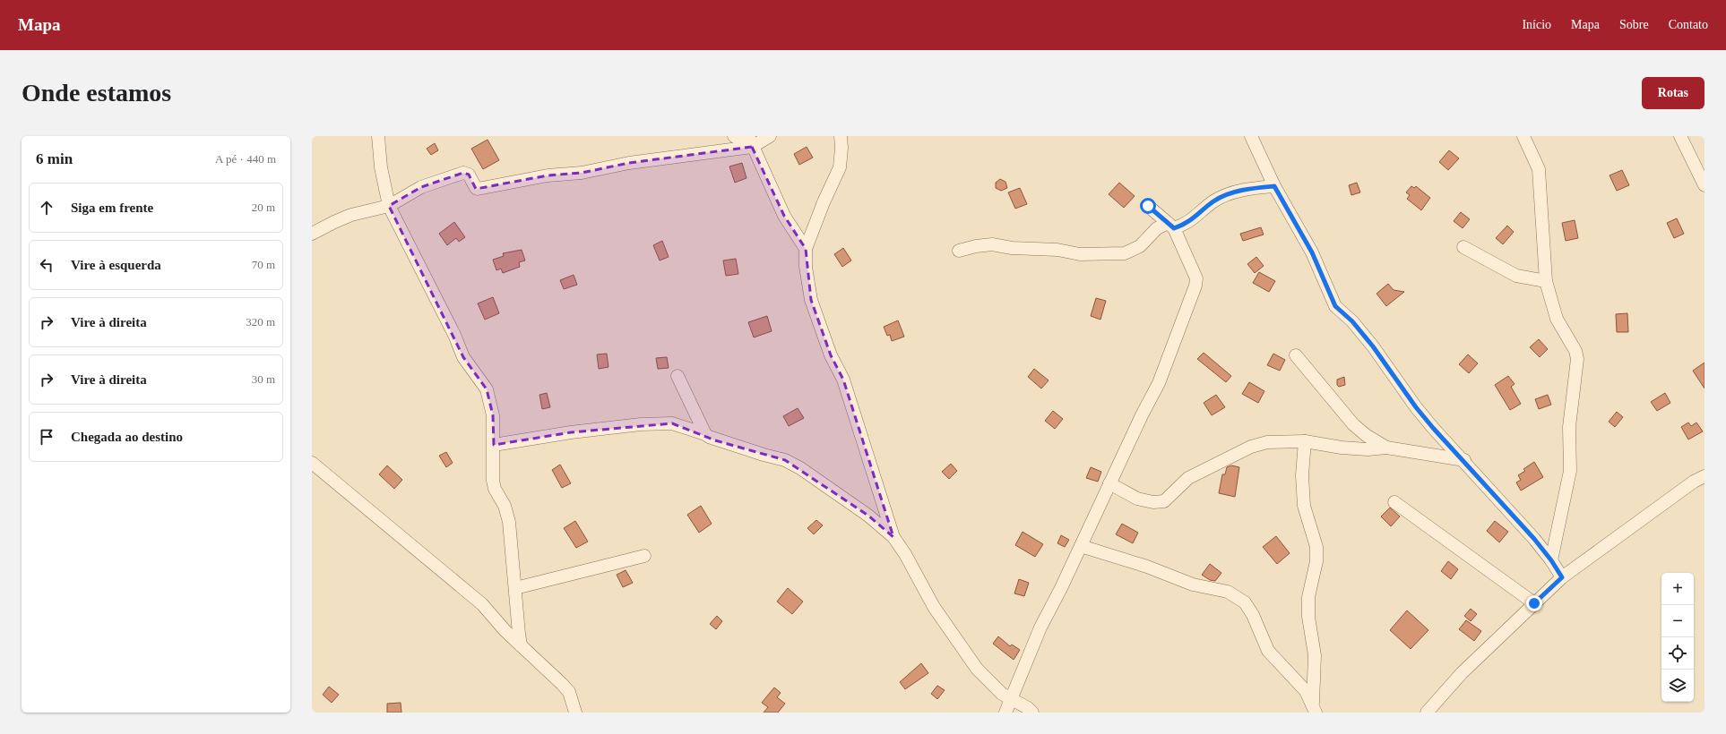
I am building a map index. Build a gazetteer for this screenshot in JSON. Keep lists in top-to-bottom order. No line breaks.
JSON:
{"page":{"header":"Mapa","nav":["Início","Mapa","Sobre","Contato"],"buttons":"Rotas","title":"Onde estamos","heading":["6 min","A pé · 440 m"],"list":[["Siga em frente","20 m"],["Vire à esquerda","70 m"],["Vire à direita","320 m"],["Vire à direita","30 m"],"Chegada ao destino"],"map_buttons":["+","−"]}}
